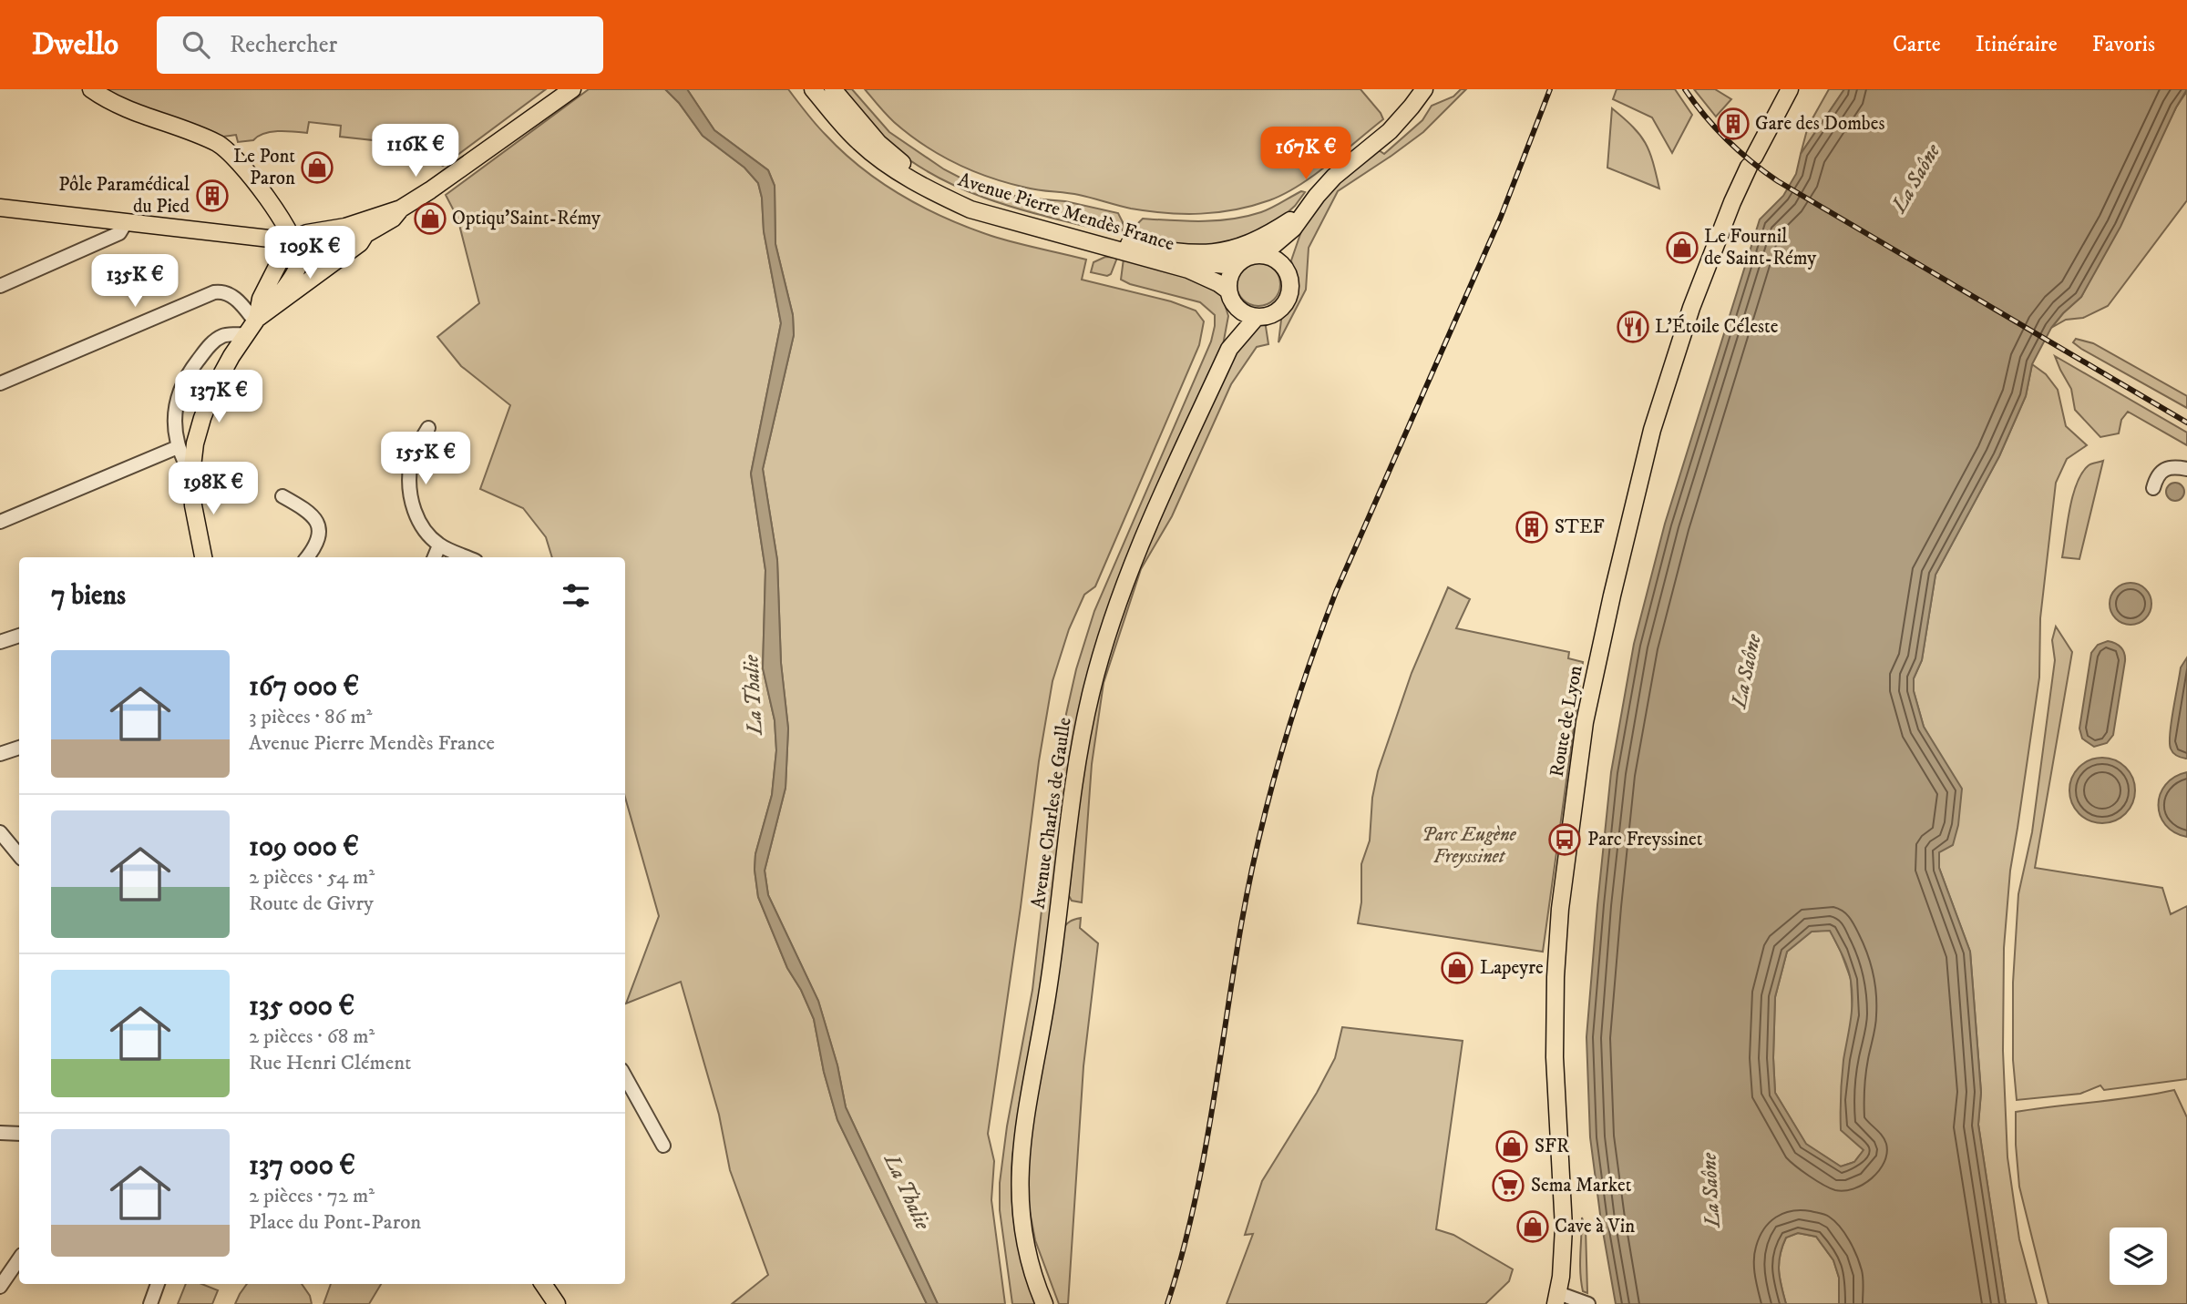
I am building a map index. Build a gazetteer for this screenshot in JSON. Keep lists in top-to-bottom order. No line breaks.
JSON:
{"streets":{"main road":["Avenue Pierre Mendès France","Route de Lyon","Avenue Charles de Gaulle"]},"crossings":[["Avenue Pierre Mendès France","Avenue Charles de Gaulle"]],"water":["La Saône","La Thalie"],"parks":["Parc Eugène Freyssinet"],"places":{"building":["Gare des Dombes","Pôle Paramédical du Pied","STEF"],"shop":["Le Pont Paron","Optiqu'Saint-Rémy","Le Fournil de Saint-Rémy","Lapeyre","SFR","Cave à Vin"],"restaurant":["L'Étoile Céleste"],"bus stop":["Parc Freyssinet"],"supermarket":["Sema Market"]},"page":{"header":"Dwello","search":"Rechercher","nav":["Carte","Itinéraire","Favoris"],"price":["116K €","167K €","109K €","135K €","137K €","155K €","198K €"],"heading":"7 biens","list":[{"name":"167 000 €","note":"3 pièces · 86 m² · Avenue Pierre Mendès France"},{"name":"109 000 €","note":"2 pièces · 54 m² · Route de Givry"},{"name":"135 000 €","note":"2 pièces · 68 m² · Rue Henri Clément"},{"name":"137 000 €","note":"2 pièces · 72 m² · Place du Pont-Paron"}]}}
